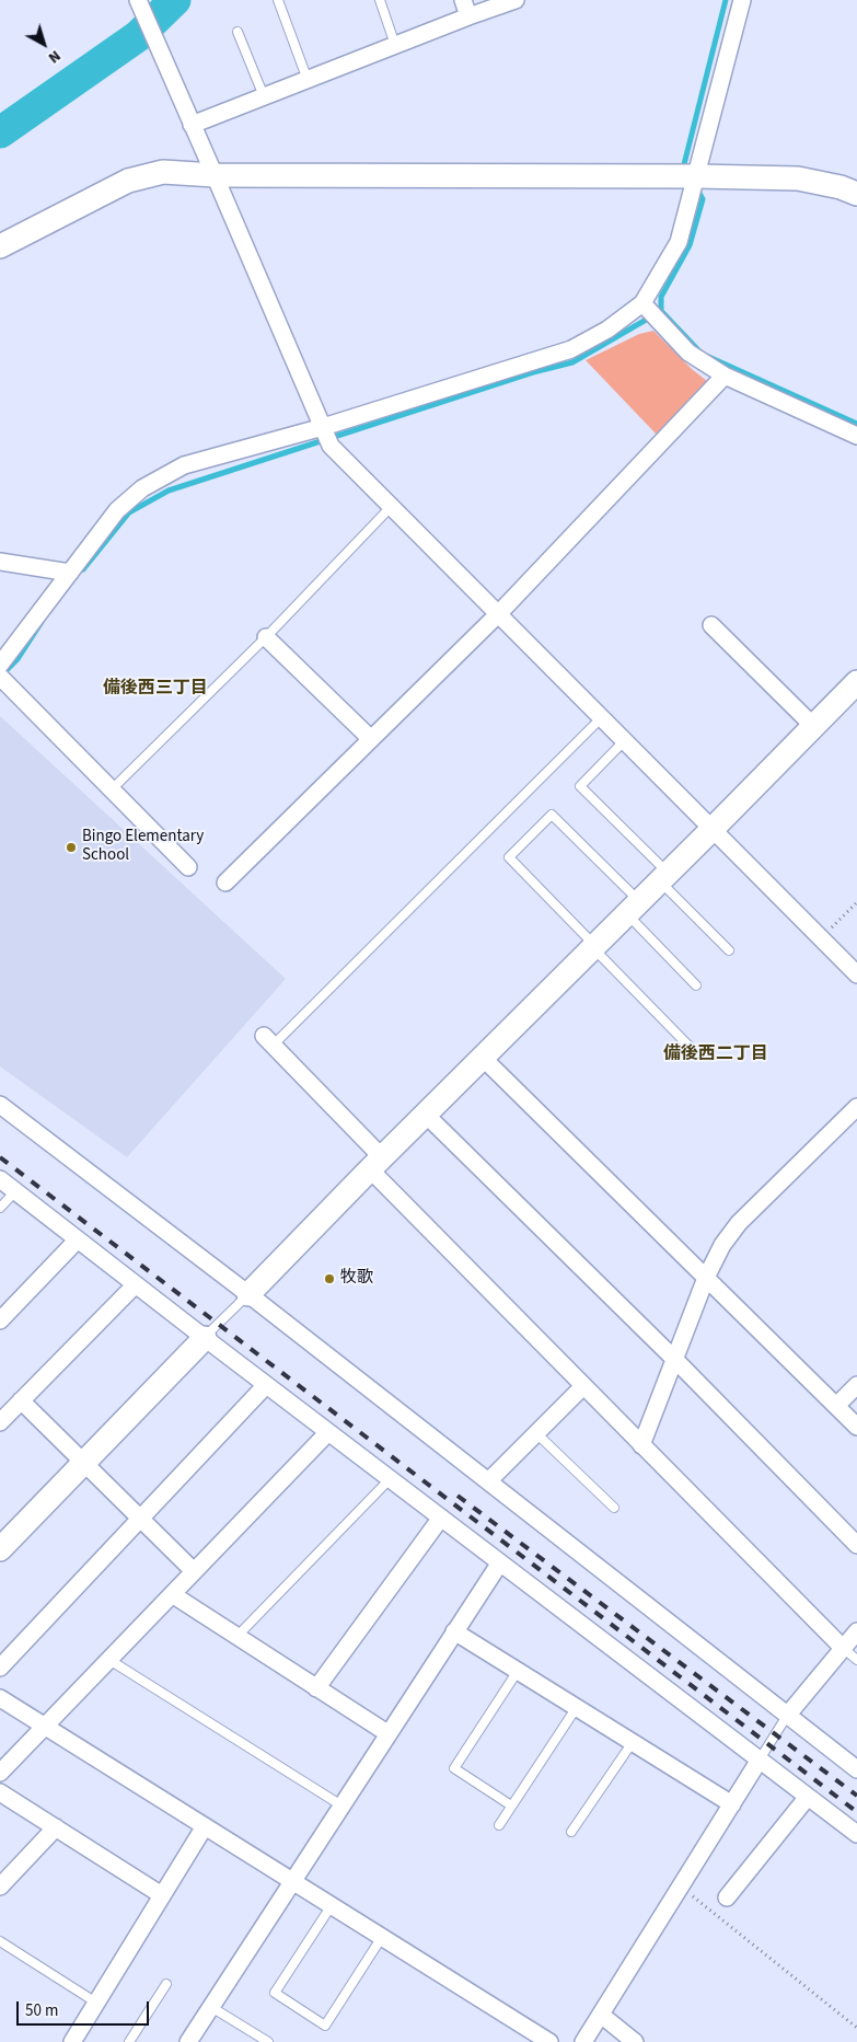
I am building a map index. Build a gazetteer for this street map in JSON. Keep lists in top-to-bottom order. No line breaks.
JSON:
{"districts":["備後西三丁目","備後西二丁目"],"places":["Bingo Elementary School","牧歌"],"scale_bar":"50 m","north":"bottom right"}
